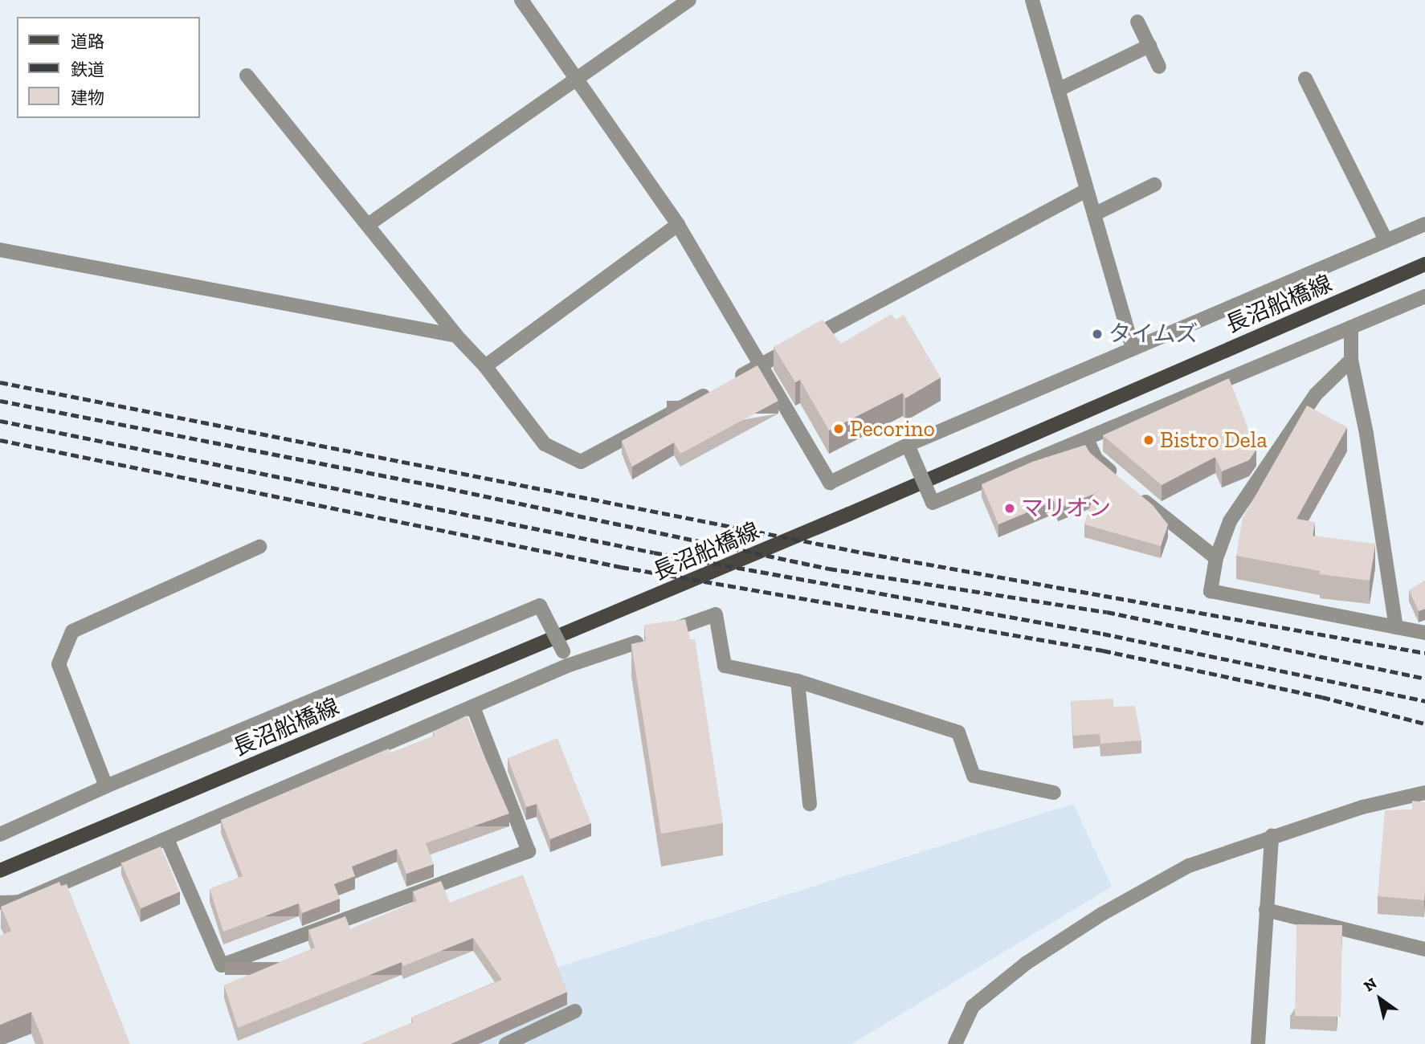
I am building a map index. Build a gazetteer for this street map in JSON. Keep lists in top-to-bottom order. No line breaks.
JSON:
{"streets":{"main road":["長沼船橋線"]},"places":["タイムズ","Pecorino","Bistro Dela","マリオン"],"legend":["道路","鉄道","建物"],"north":"top left"}
